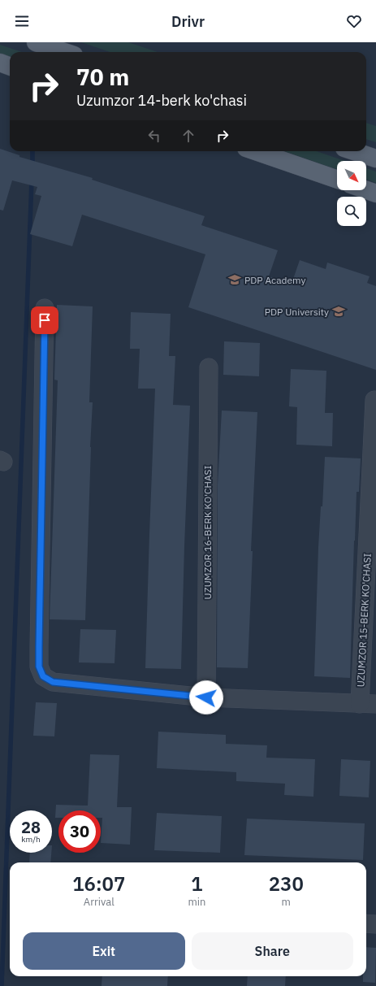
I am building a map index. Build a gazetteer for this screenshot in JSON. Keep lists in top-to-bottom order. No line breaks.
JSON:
{"streets":{"street":["UZUMZOR 16-BERK KO'CHASI","UZUMZOR 15-BERK KO'CHASI"]},"places":{"school or university":["PDP Academy","PDP University"]},"north":"bottom right","page":{"header":"Drivr","turn":["70 m","Uzumzor 14-berk ko'chasi"],"speed":"28 km/h","limit":"30","eta":["16:07","Arrival","1","min","230","m"],"buttons":["Exit","Share"]}}
